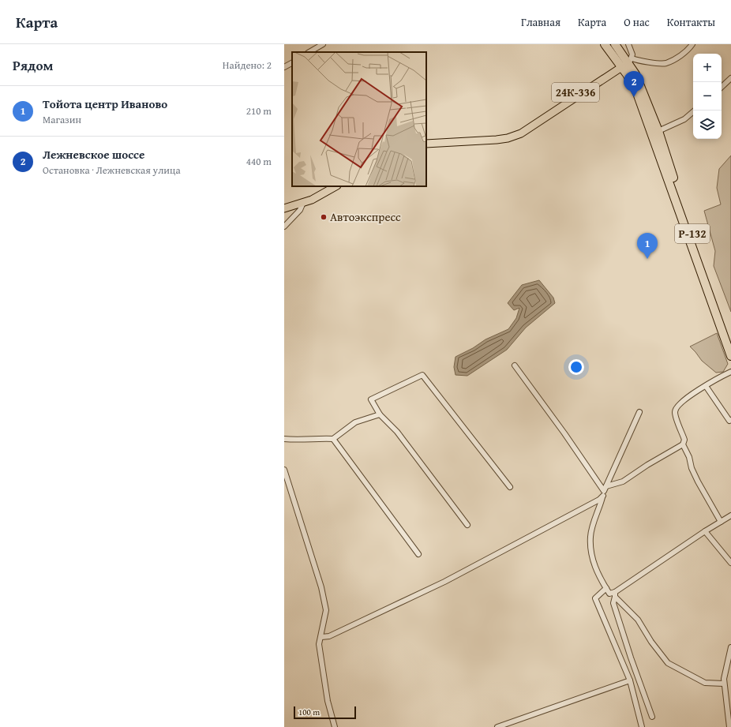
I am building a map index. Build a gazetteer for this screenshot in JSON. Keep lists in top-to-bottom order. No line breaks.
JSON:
{"streets":{"highway":["Р-132"],"main road":["24К-336"]},"crossings":[["24К-336","Р-132"]],"places":["Автоэкспресс"],"scale_bar":"100 m","page":{"header":"Карта","nav":["Главная","Карта","О нас","Контакты"],"heading":["Рядом","Найдено: 2"],"map_buttons":["+","−"],"pins":["2","1"],"list":[{"mark":"1","name":"Тойота центр Иваново","note":"Магазин","value":"210 m"},{"mark":"2","name":"Лежневское шоссе","note":"Остановка · Лежневская улица","value":"440 m"}],"scale":"100 m"}}
